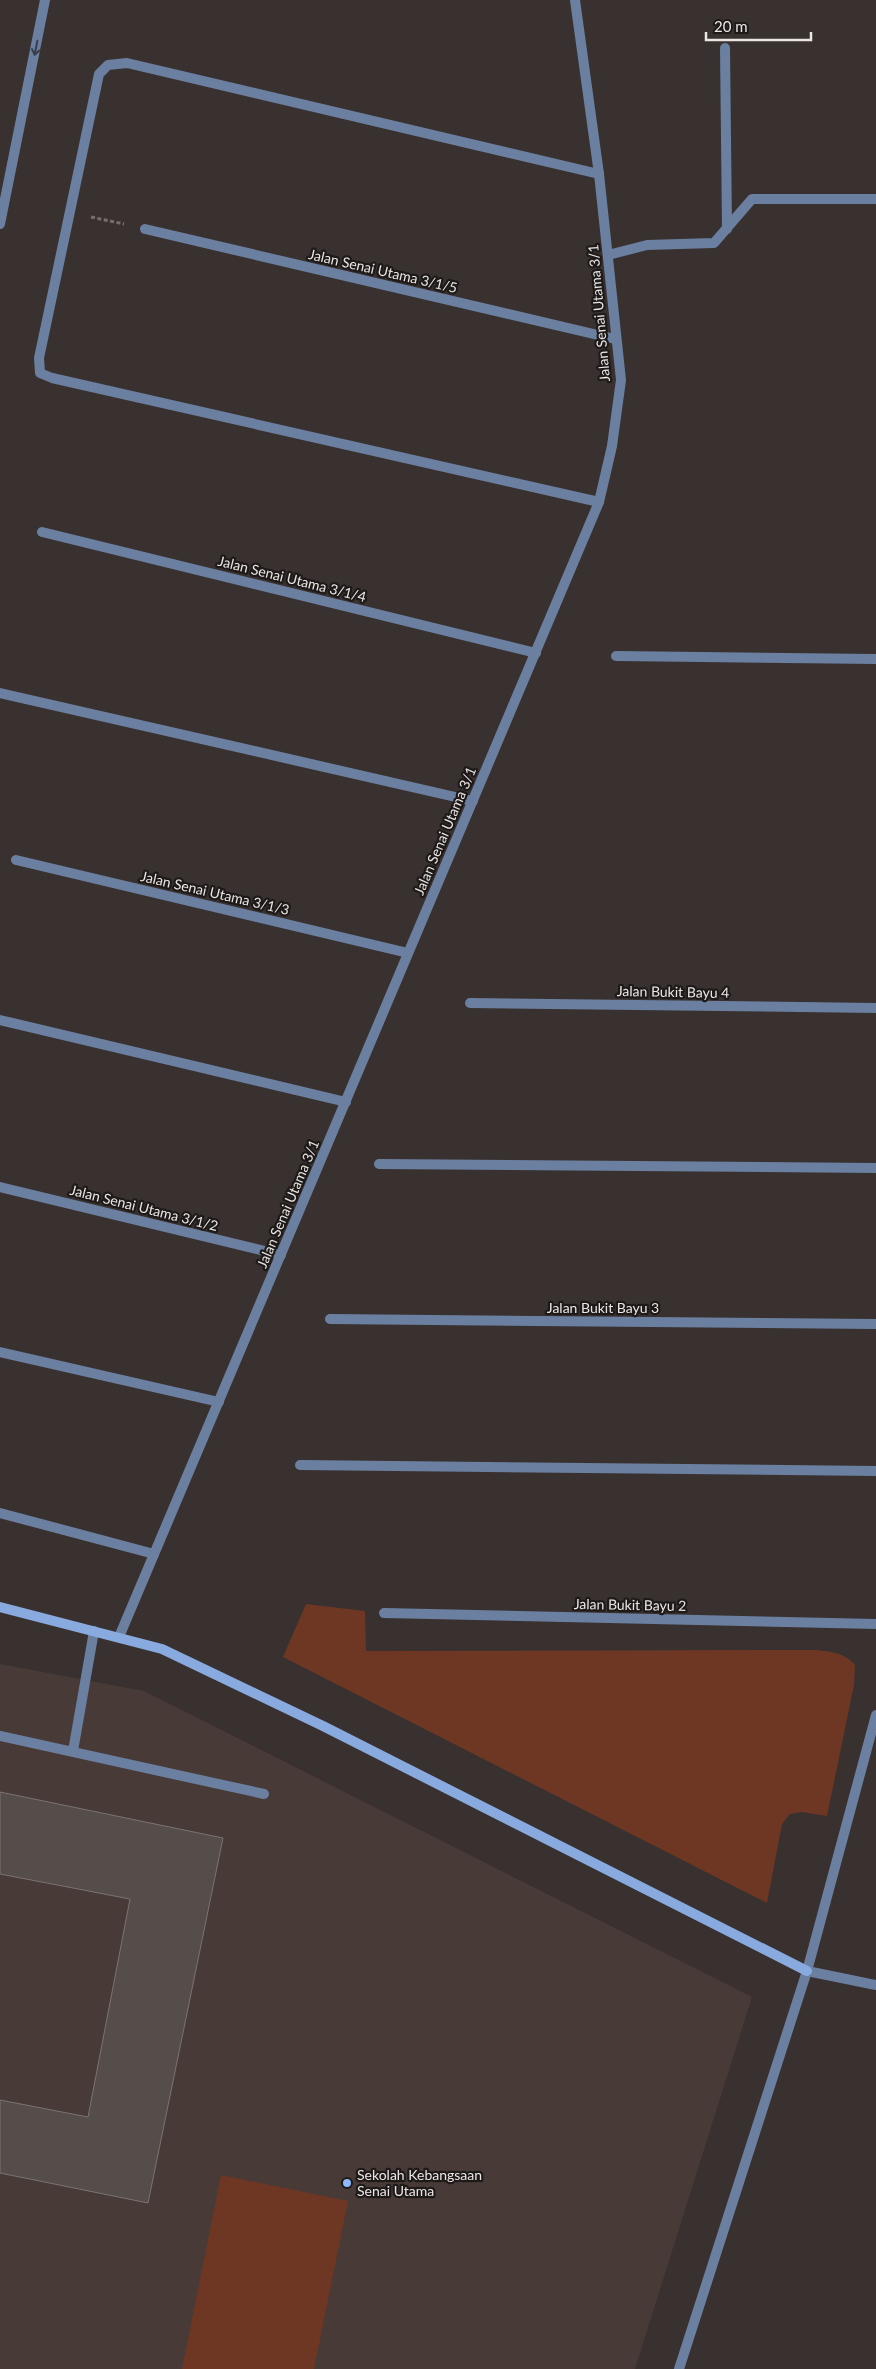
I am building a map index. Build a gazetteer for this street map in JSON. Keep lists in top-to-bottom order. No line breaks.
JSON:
{"streets":{"street":["Jalan Senai Utama 3/1/5","Jalan Senai Utama 3/1","Jalan Senai Utama 3/1/4","Jalan Senai Utama 3/1/3","Jalan Bukit Bayu 4","Jalan Senai Utama 3/1/2","Jalan Bukit Bayu 3","Jalan Bukit Bayu 2"]},"crossings":[["Jalan Senai Utama 3/1/5","Jalan Senai Utama 3/1"],["Jalan Senai Utama 3/1","Jalan Senai Utama 3/1/4"],["Jalan Senai Utama 3/1","Jalan Senai Utama 3/1/3"],["Jalan Senai Utama 3/1","Jalan Senai Utama 3/1/2"]],"places":["Sekolah Kebangsaan Senai Utama"],"scale_bar":"20 m"}
